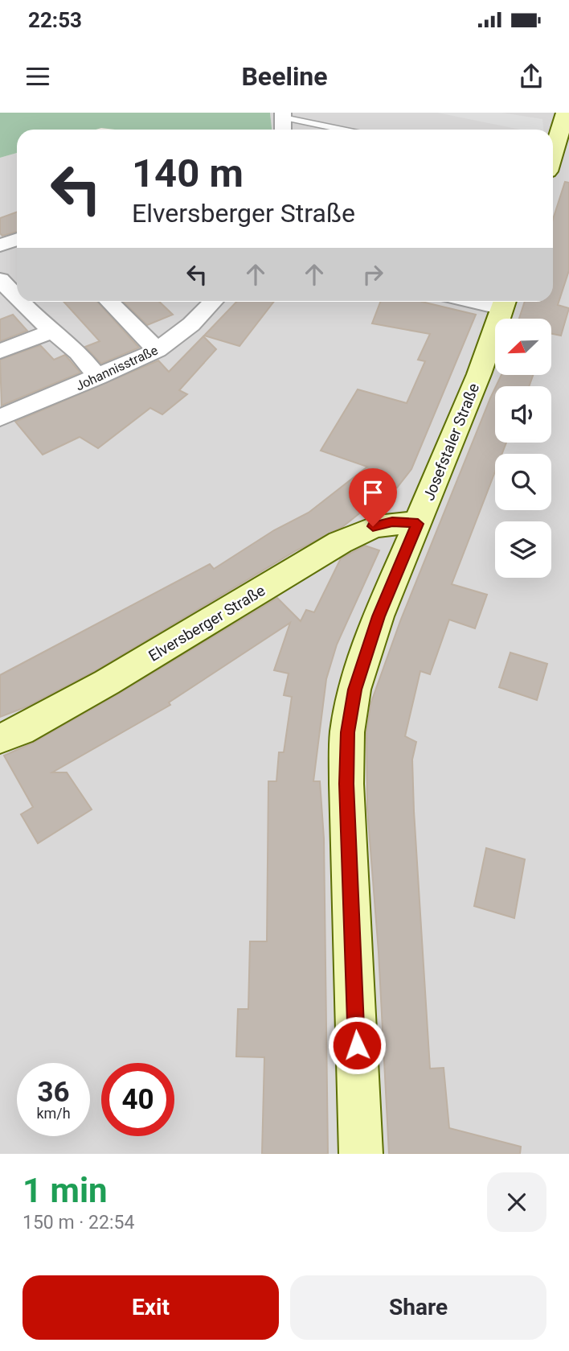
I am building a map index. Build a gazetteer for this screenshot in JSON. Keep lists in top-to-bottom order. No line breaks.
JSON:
{"streets":{"main road":["Josefstaler Straße","Elversberger Straße"],"street":["Johannisstraße"]},"crossings":[["Josefstaler Straße","Elversberger Straße"]],"north":"bottom left","page":{"status":"22:53","header":"Beeline","turn":["140 m","Elversberger Straße"],"speed":"36 km/h","limit":"40","heading":["1 min","150 m · 22:54"],"buttons":["Exit","Share"]}}
